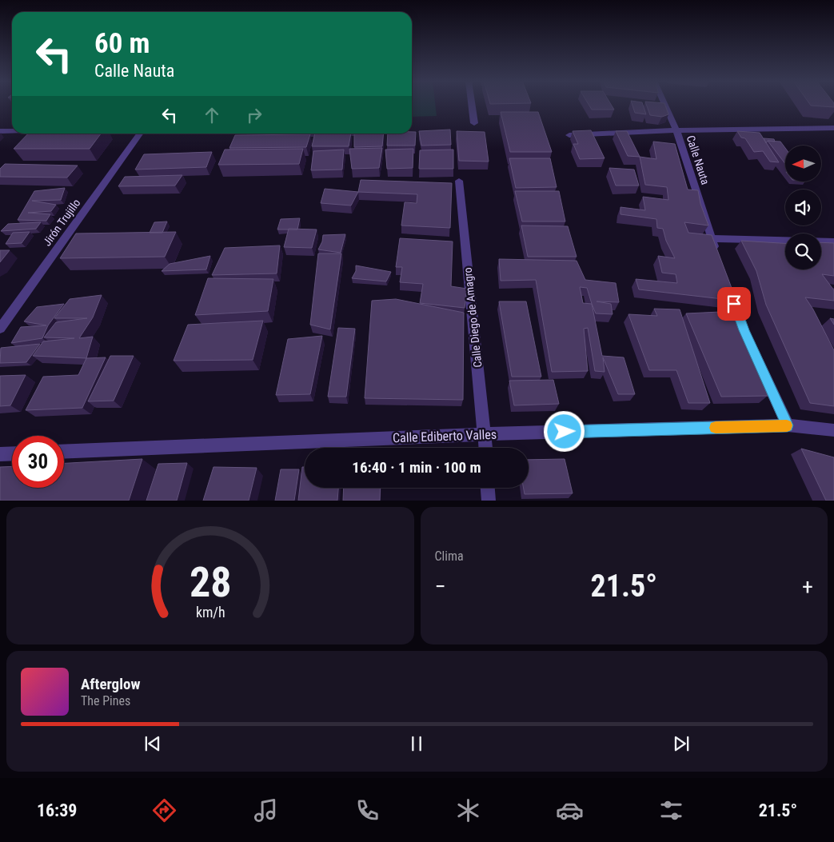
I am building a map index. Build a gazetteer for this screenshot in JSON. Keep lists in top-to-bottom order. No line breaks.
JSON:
{"streets":{"street":["Calle Nauta","Jirón Trujillo","Calle Diego de Amagro","Calle Ediberto Valles"]},"crossings":[["Calle Diego de Amagro","Calle Ediberto Valles"]],"north":"left","page":{"turn":["60 m","Calle Nauta"],"limit":"30","trip":"16:40 · 1 min · 100 m","tile":"Clima","heat":["−","21.5°","+"],"song":["Afterglow","The Pines"],"tabs":["16:39","21.5°"],"gauge":["28","km/h"]}}
